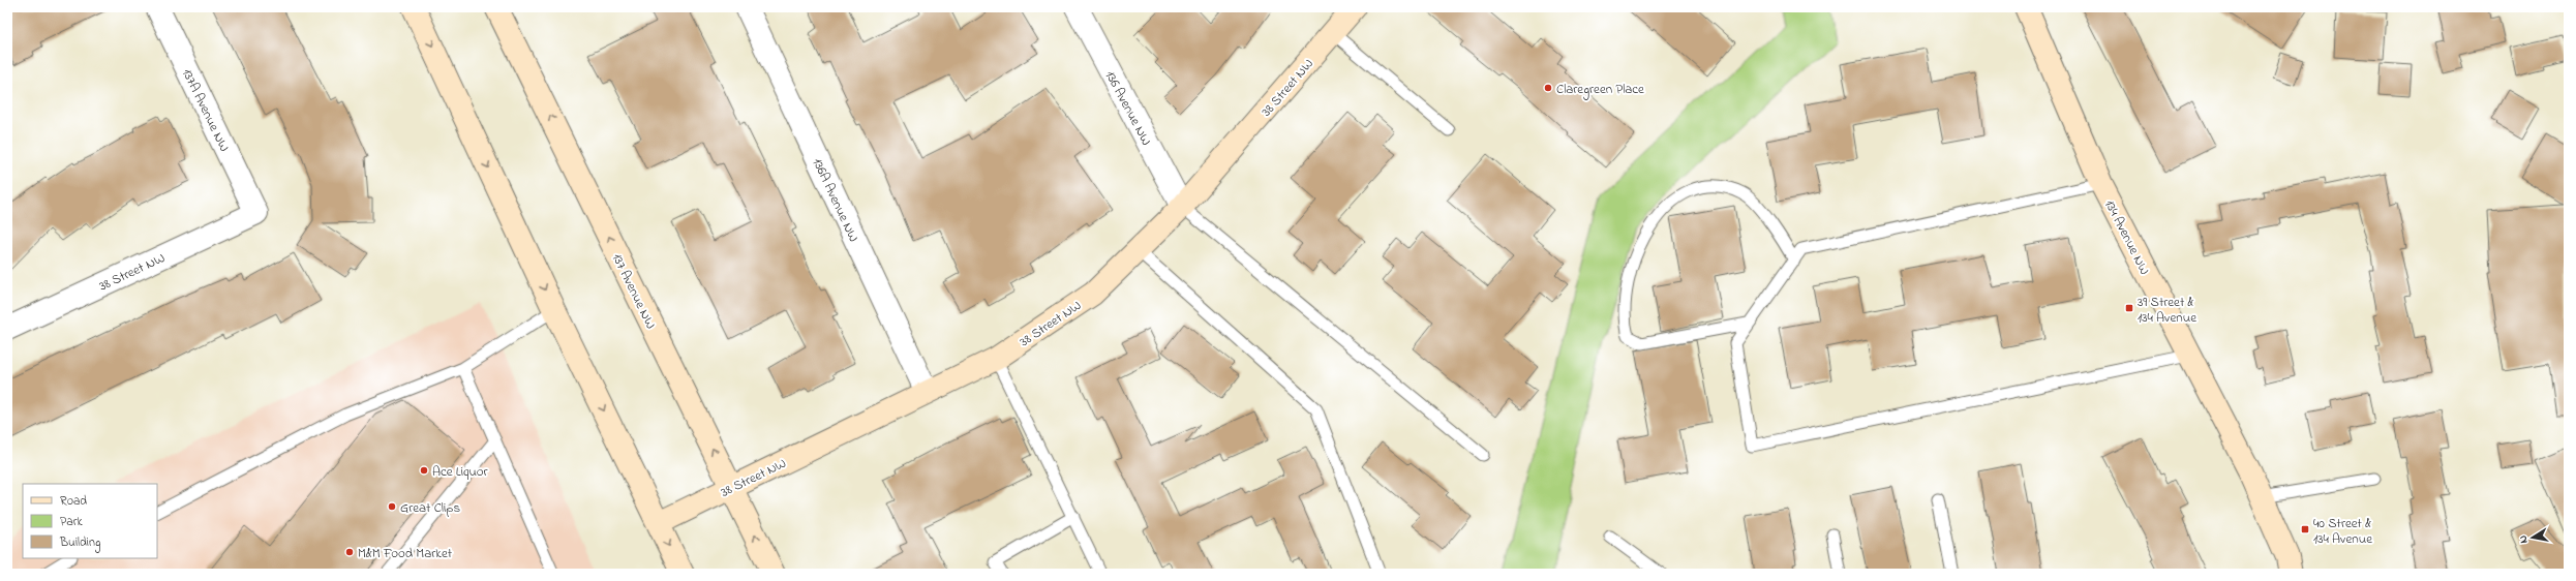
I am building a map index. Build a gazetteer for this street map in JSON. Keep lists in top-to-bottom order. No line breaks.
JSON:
{"streets":{"street":["38 Street NW","136 Avenue NW","137A Avenue NW","136A Avenue NW","134 Avenue NW","137 Avenue NW"]},"crossings":[["38 Street NW","136 Avenue NW"],["38 Street NW","137A Avenue NW"],["38 Street NW","136A Avenue NW"],["38 Street NW","137 Avenue NW"]],"places":{"other":["Claregreen Place","Ace Liquor","Great Clips","M&M Food Market"],"transit":["39 Street & 134 Avenue","40 Street & 134 Avenue"]},"legend":["Road","Park","Building"],"north":"left"}
